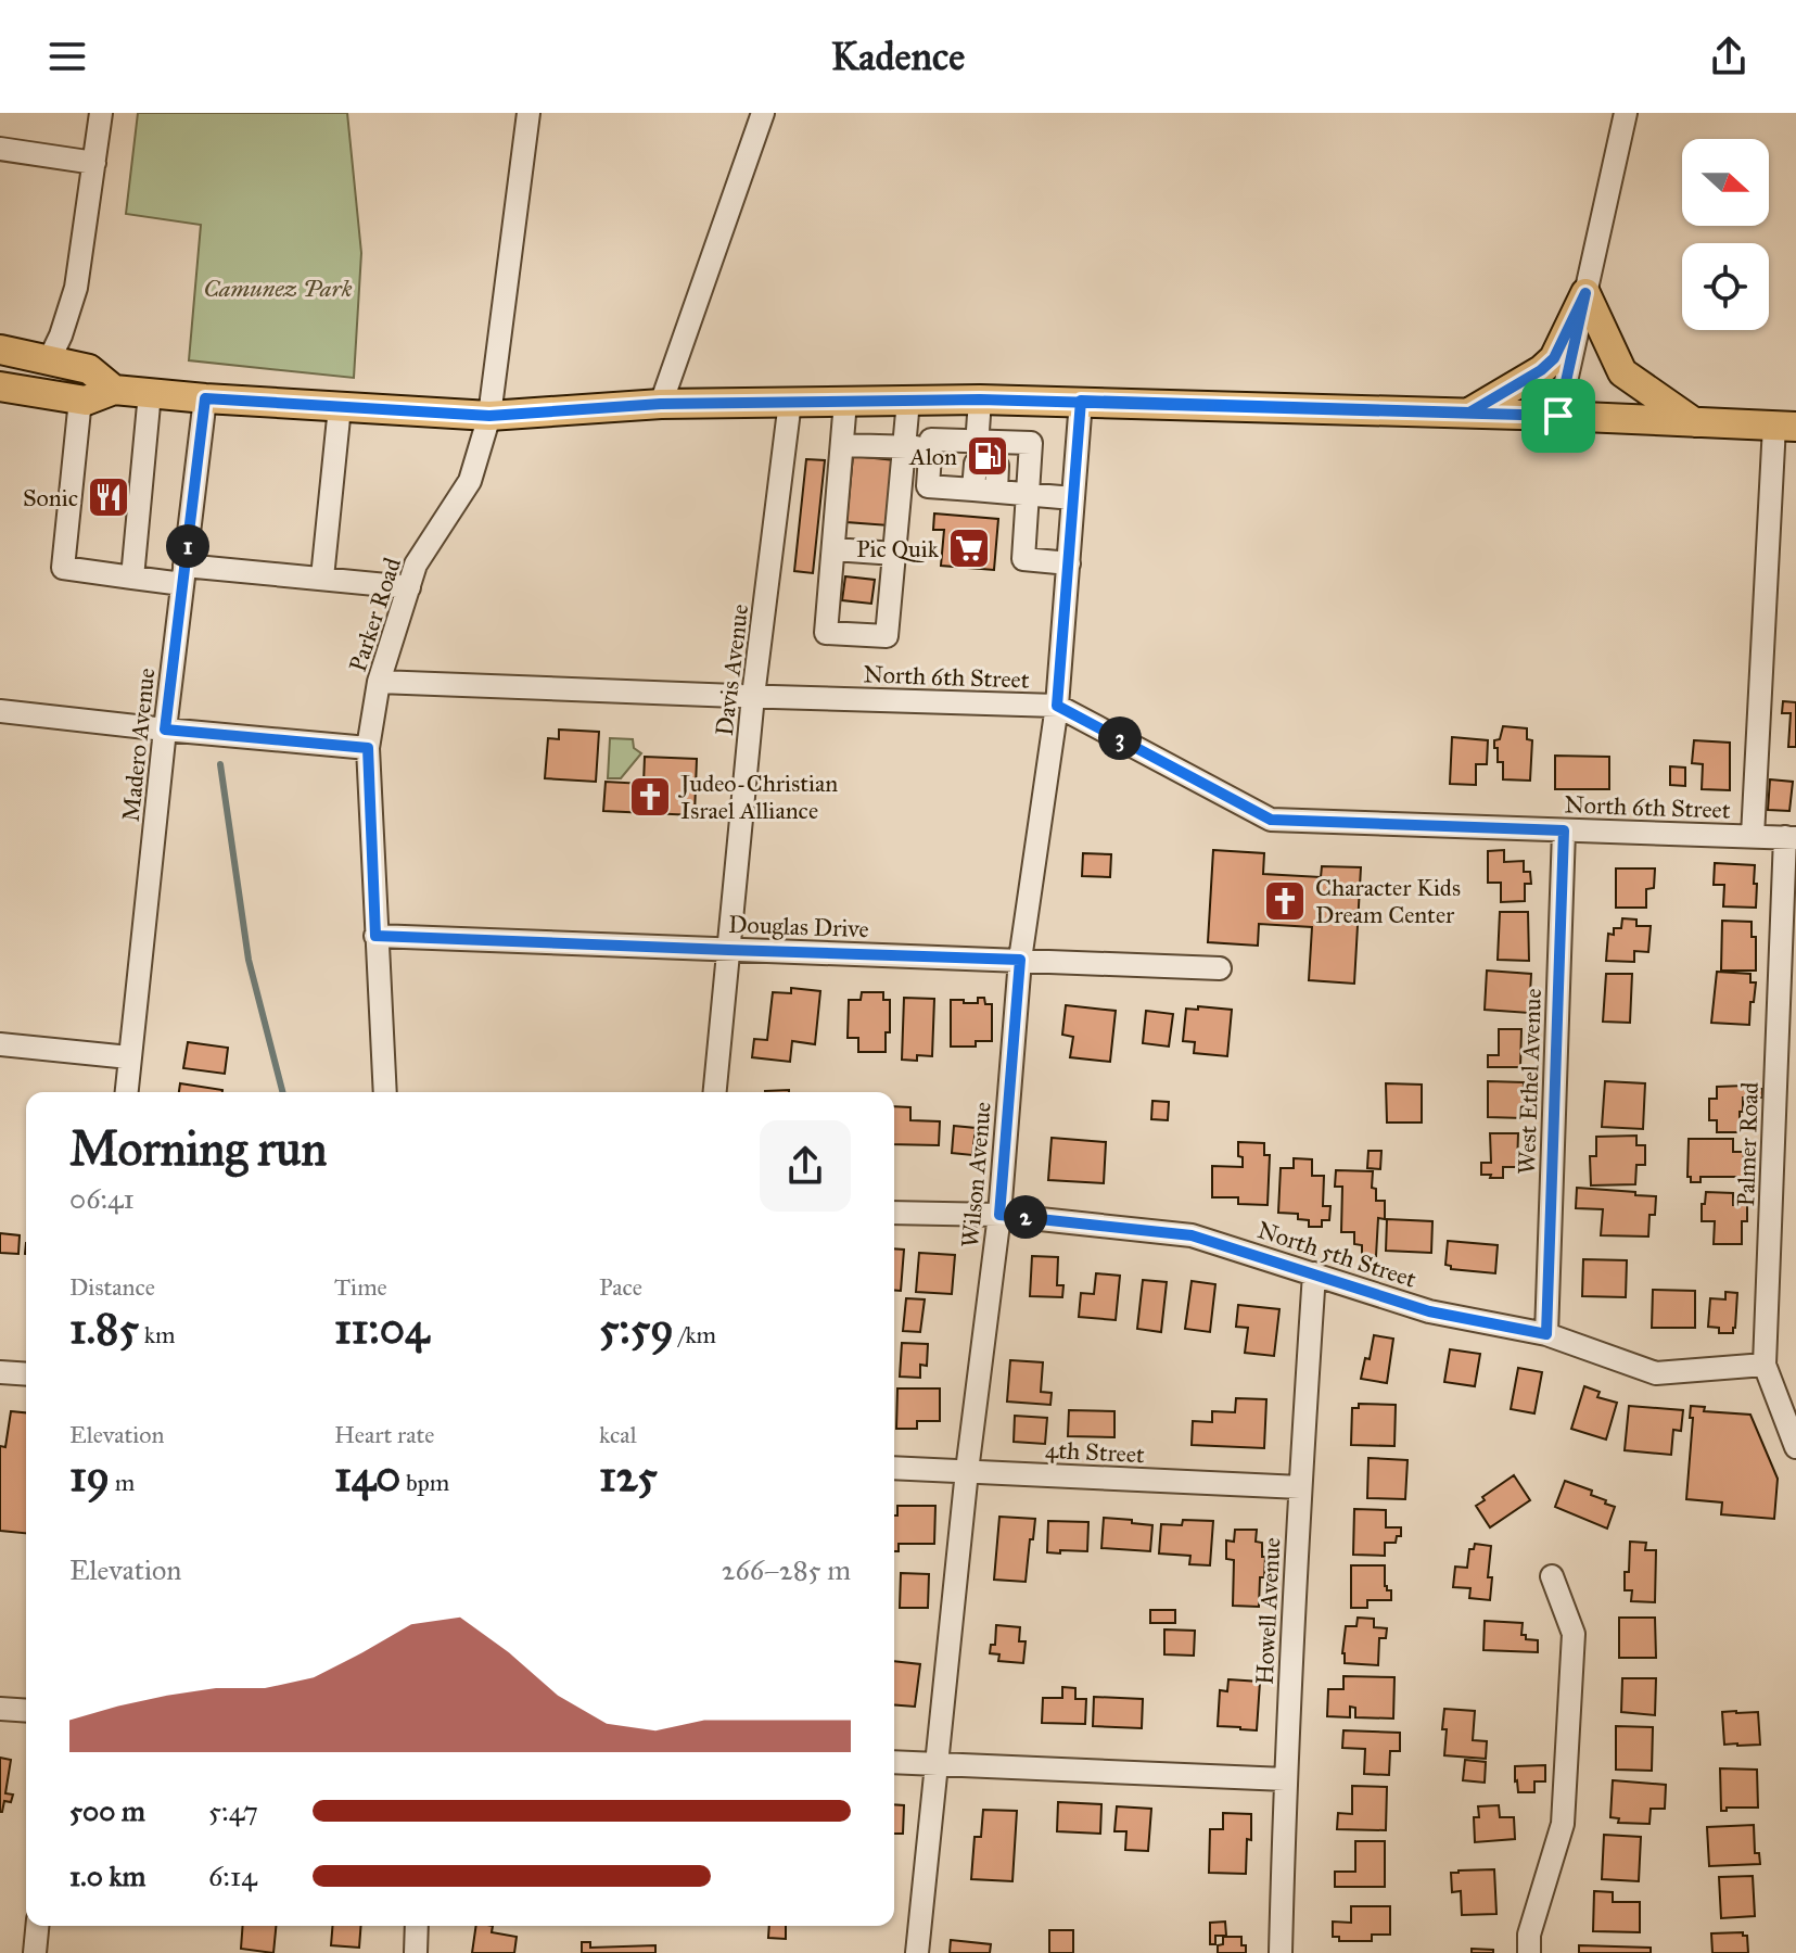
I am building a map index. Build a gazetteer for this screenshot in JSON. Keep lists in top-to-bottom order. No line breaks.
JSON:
{"streets":{"street":["Parker Road","Davis Avenue","North 6th Street","Madero Avenue","Douglas Drive","West Ethel Avenue","Palmer Road","Wilson Avenue","North 5th Street","4th Street","Howell Avenue"]},"crossings":[["Parker Road","North 6th Street"],["Parker Road","Douglas Drive"],["Davis Avenue","North 6th Street"],["Davis Avenue","Douglas Drive"],["North 6th Street","West Ethel Avenue"],["North 6th Street","Palmer Road"],["North 6th Street","Wilson Avenue"],["Douglas Drive","Wilson Avenue"],["West Ethel Avenue","North 5th Street"],["Palmer Road","North 5th Street"],["Wilson Avenue","North 5th Street"],["Wilson Avenue","4th Street"],["North 5th Street","Howell Avenue"],["4th Street","Howell Avenue"]],"parks":["Camunez Park"],"places":{"fuel station":["Alon"],"restaurant":["Sonic"],"supermarket":["Pic Quik"],"church":["Judeo-Christian Israel Alliance","Character Kids Dream Center"]},"north":"right","page":{"header":"Kadence","pins":["1","3","2"],"heading":["Morning run","06:41"],"stats":[["Distance","1.85 km"],["Time","11:04"],["Pace","5:59 /km"],["Elevation","19 m"],["Heart rate","140 bpm"],["kcal","125"]],"chart":["Elevation","266–285 m"],"list":[{"name":"500 m","note":"5:47"},{"name":"1.0 km","note":"6:14"}]}}
